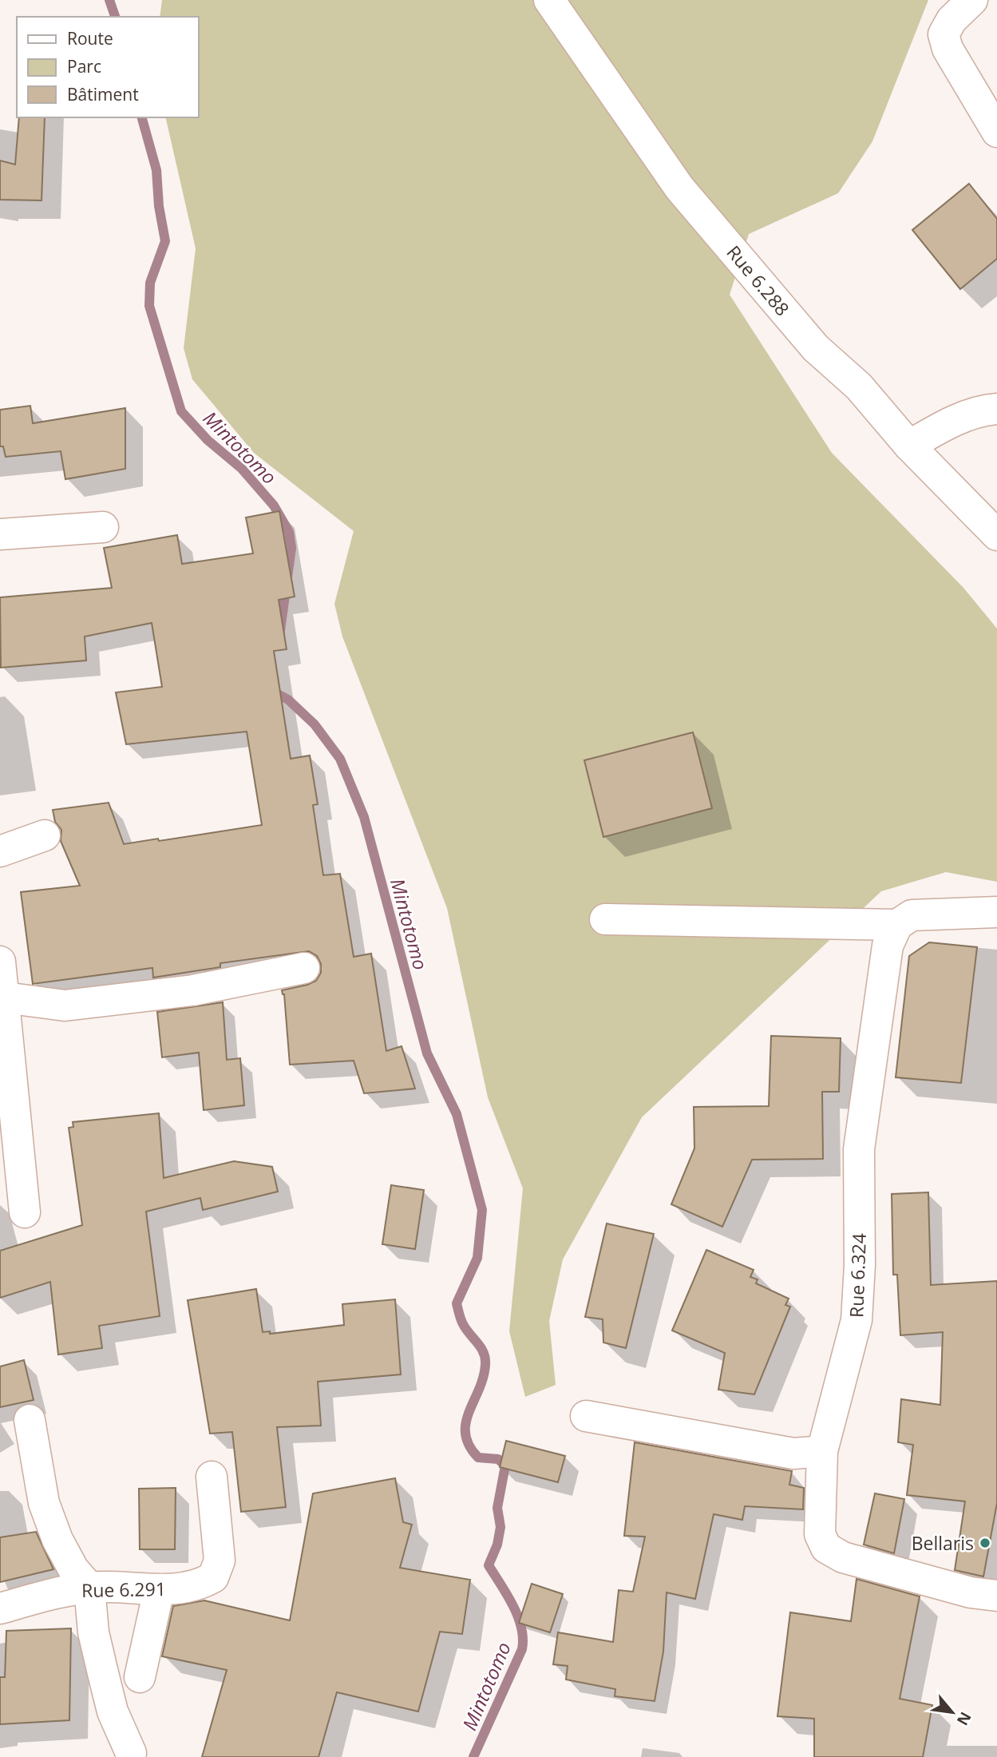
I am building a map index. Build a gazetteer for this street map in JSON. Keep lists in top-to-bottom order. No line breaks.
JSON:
{"streets":{"street":["Rue 6.288","Rue 6.324","Rue 6.291"]},"water":["Mintotomo"],"places":["Bellaris"],"legend":["Route","Parc","Bâtiment"],"north":"bottom right"}
